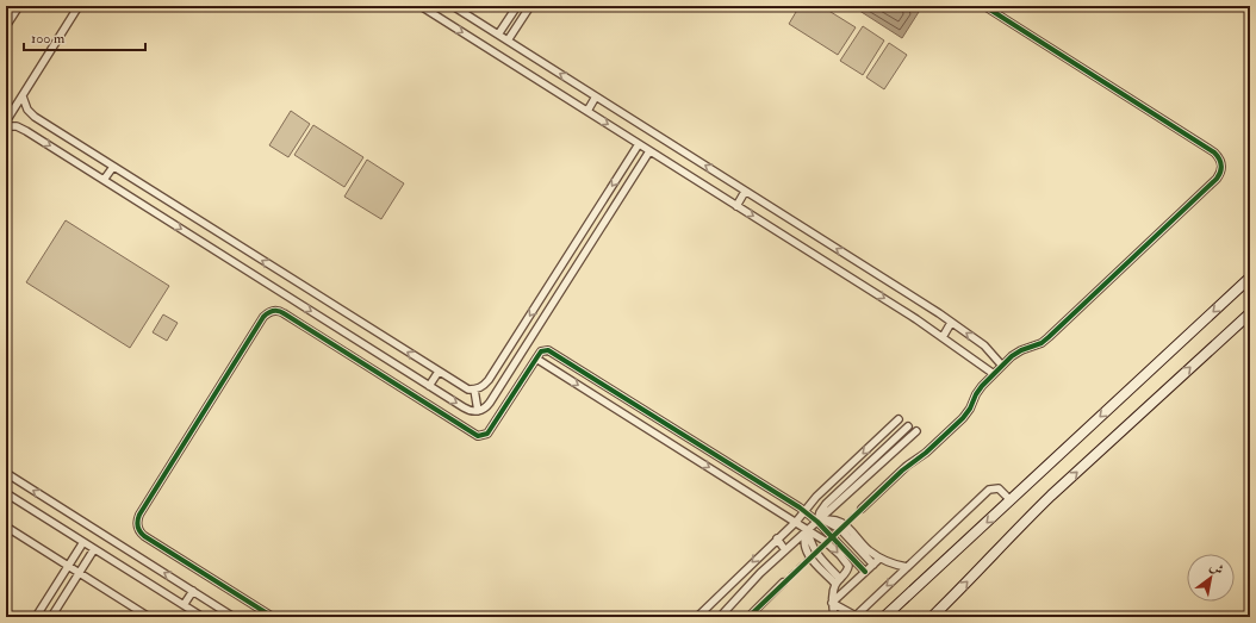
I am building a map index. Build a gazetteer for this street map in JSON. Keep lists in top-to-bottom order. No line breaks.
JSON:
{"scale_bar":"100 m","north":"top right"}
